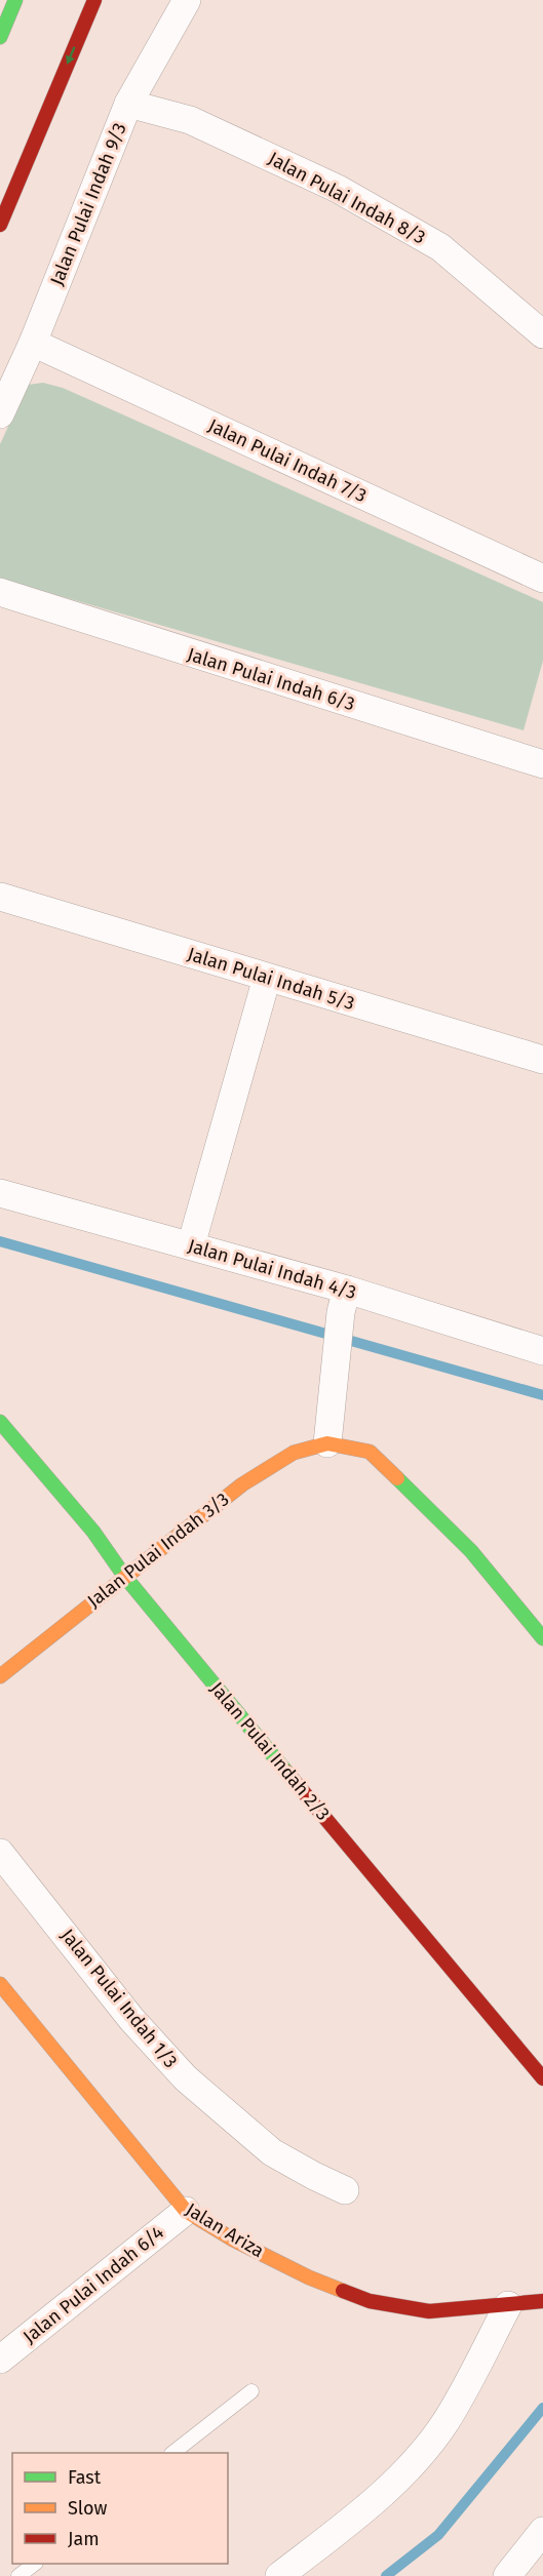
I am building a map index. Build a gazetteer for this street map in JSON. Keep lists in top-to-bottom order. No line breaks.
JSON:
{"streets":{"street":["Jalan Pulai Indah 8/3","Jalan Pulai Indah 9/3","Jalan Pulai Indah 7/3","Jalan Pulai Indah 6/3","Jalan Pulai Indah 5/3","Jalan Pulai Indah 4/3","Jalan Pulai Indah 3/3","Jalan Pulai Indah 2/3","Jalan Pulai Indah 1/3","Jalan Ariza","Jalan Pulai Indah 6/4"]},"crossings":[["Jalan Pulai Indah 8/3","Jalan Pulai Indah 9/3"],["Jalan Pulai Indah 9/3","Jalan Pulai Indah 7/3"],["Jalan Pulai Indah 3/3","Jalan Pulai Indah 2/3"],["Jalan Ariza","Jalan Pulai Indah 6/4"]],"legend":["Fast","Slow","Jam"]}
